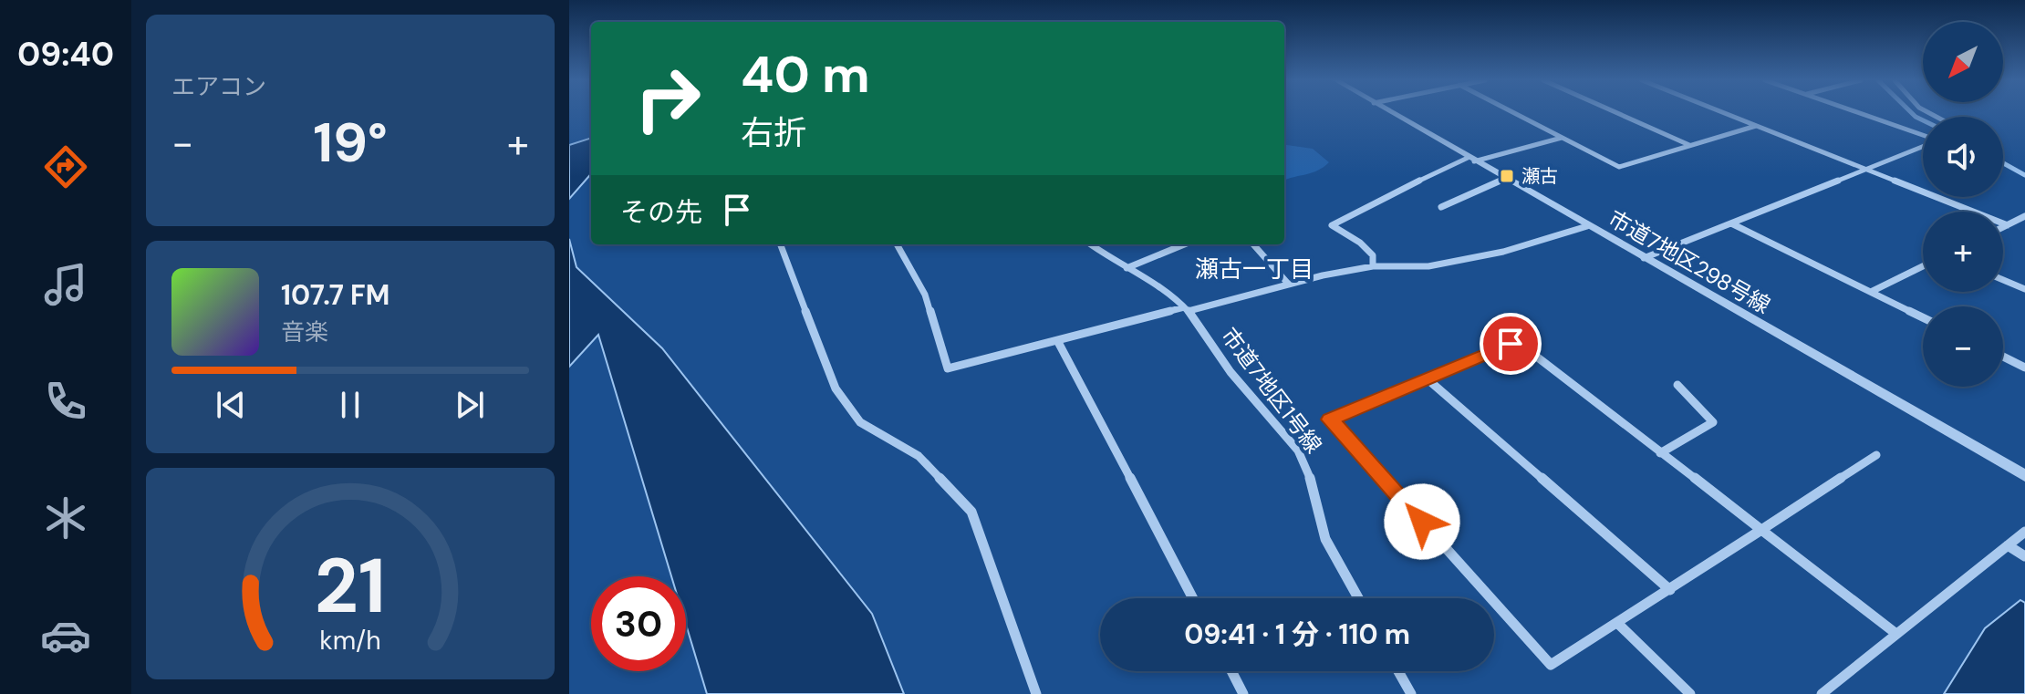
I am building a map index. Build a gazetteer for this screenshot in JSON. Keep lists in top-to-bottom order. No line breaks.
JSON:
{"streets":{"street":["市道7地区298号線","市道7地区1号線"]},"districts":["瀬古一丁目"],"places":{"transit":["瀬古"]},"north":"bottom left","page":{"tabs":"09:40","tile":"エアコン","map_buttons":["+","−"],"turn":["40 m","右折"],"heat":["−","19°","+"],"then":"その先","song":["107.7 FM","音楽"],"limit":"30","trip":"09:41 · 1 分 · 110 m","gauge":["21","km/h"]}}
